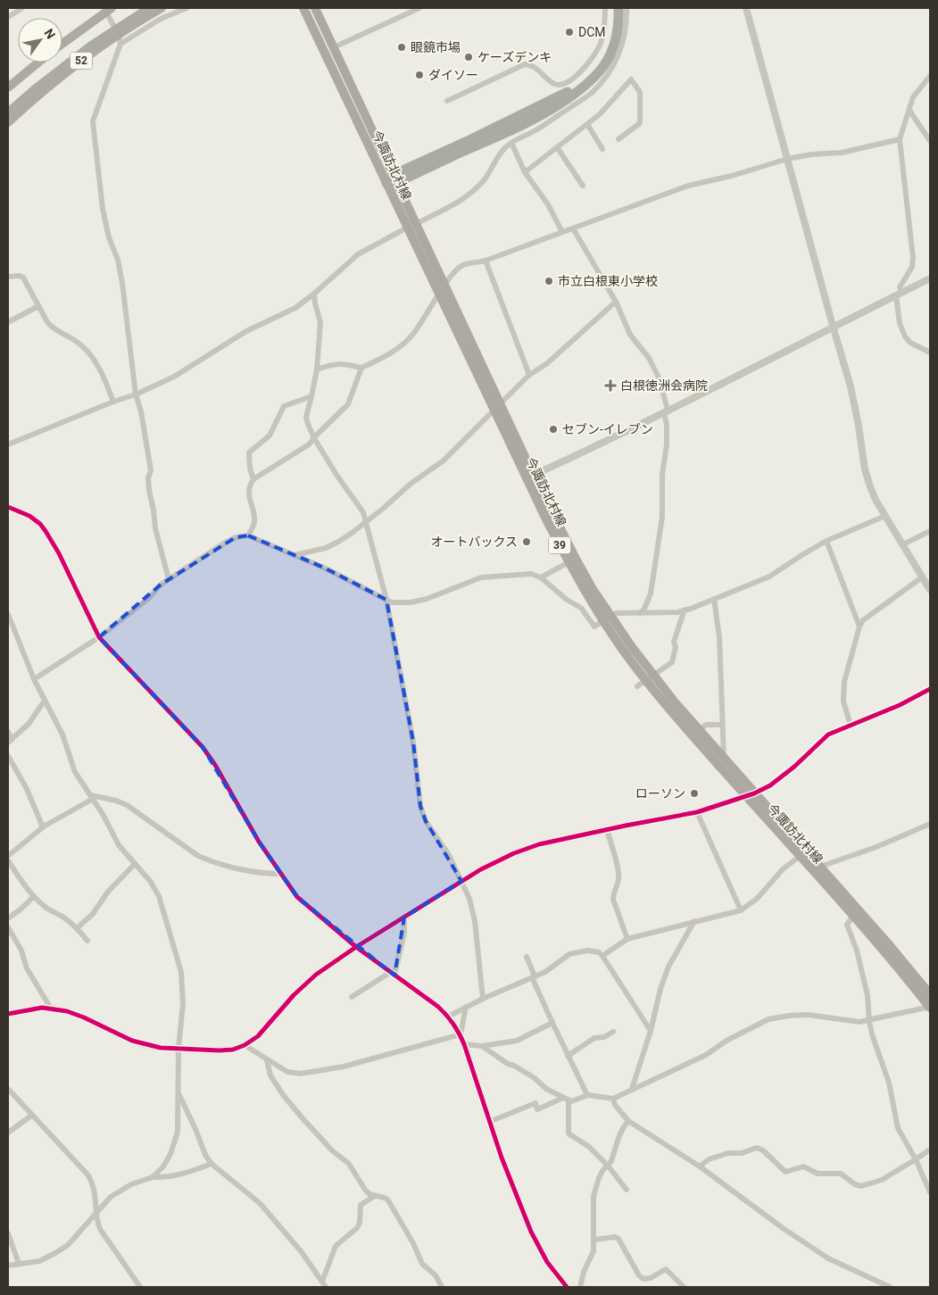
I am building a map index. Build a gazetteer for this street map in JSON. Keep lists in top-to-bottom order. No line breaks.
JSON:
{"streets":{"highway":["52"],"main road":["今諏訪北村線","39"]},"places":{"other":["DCM","眼鏡市場","ケーズデンキ","ダイソー","市立白根東小学校","セブン-イレブン","オートバックス","ローソン"],"health":["白根徳洲会病院"]},"north":"top right"}
